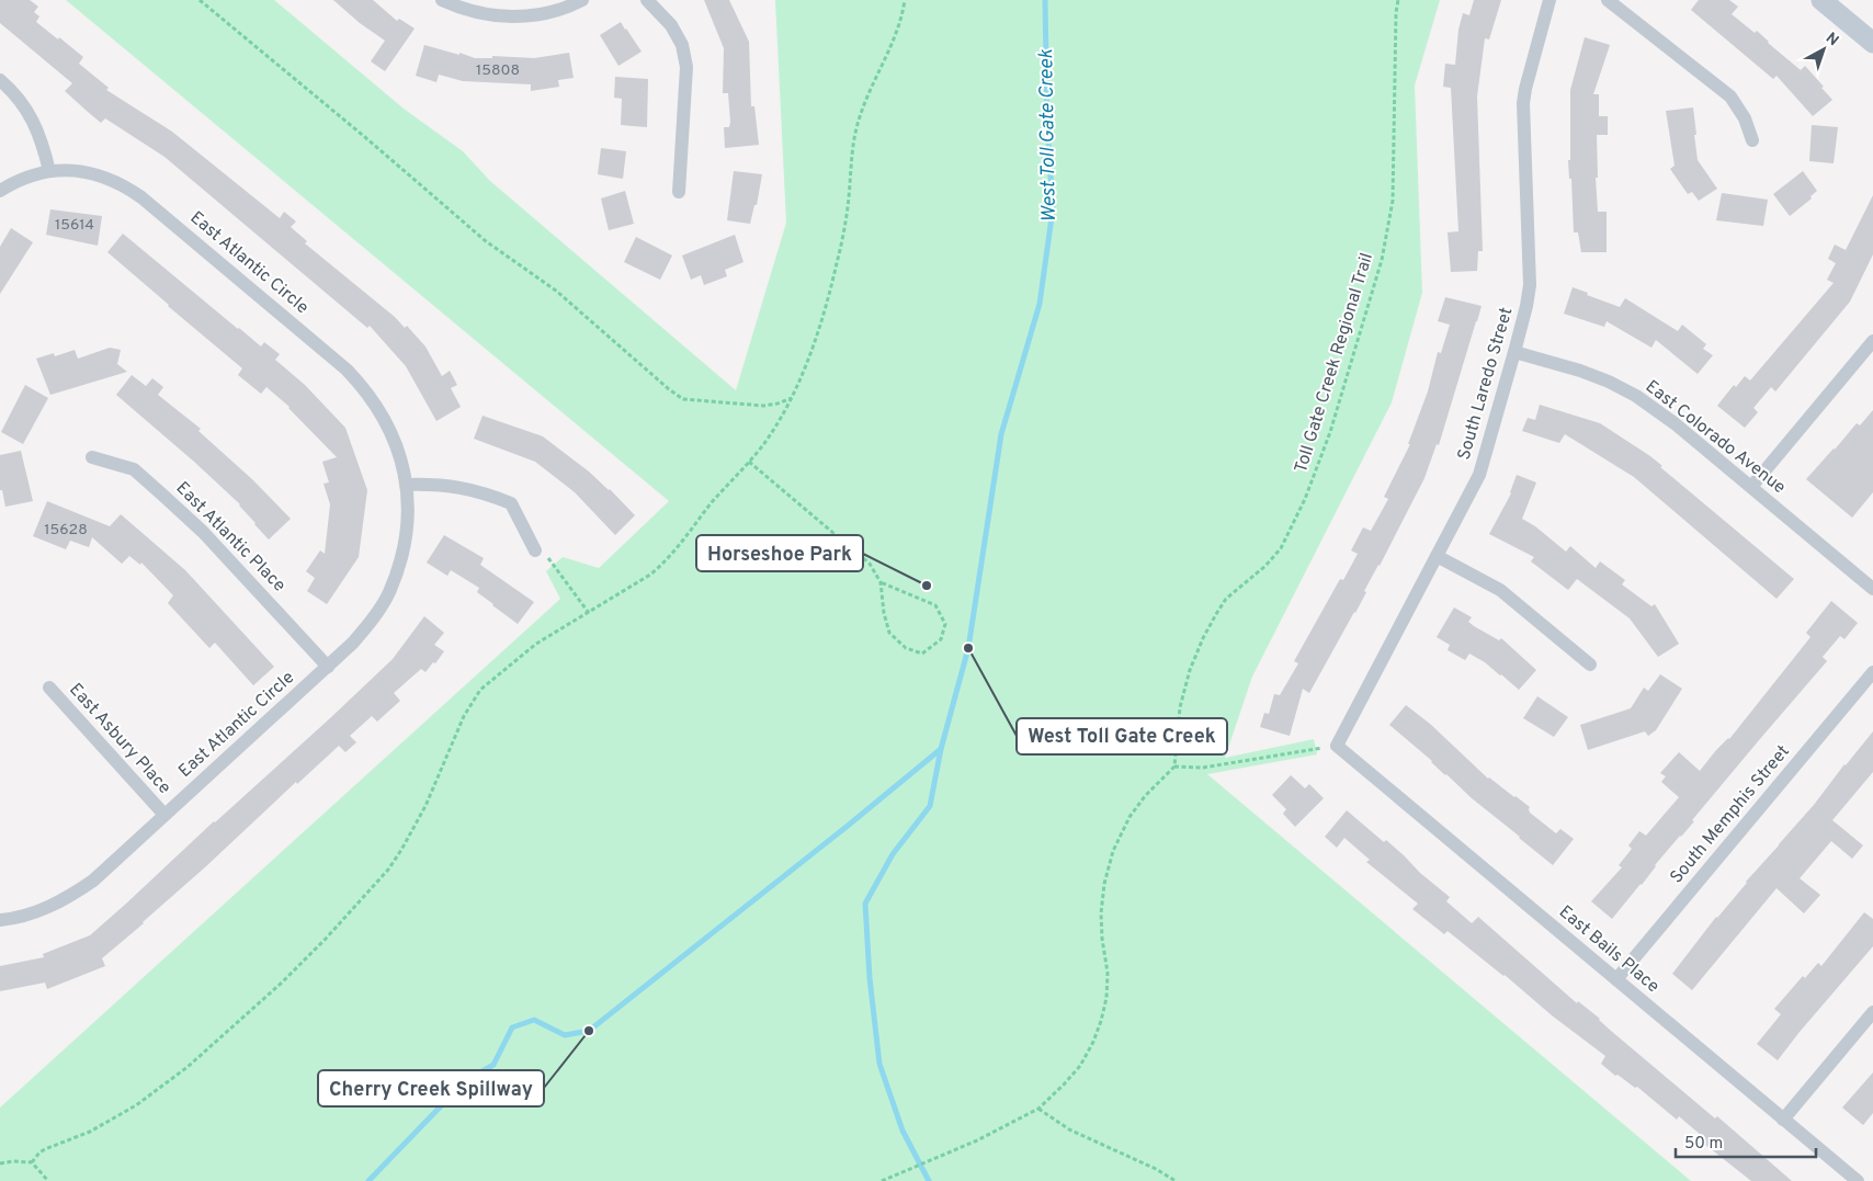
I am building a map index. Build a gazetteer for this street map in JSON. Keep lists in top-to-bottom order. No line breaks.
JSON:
{"streets":{"street":["East Atlantic Circle","South Laredo Street","East Colorado Avenue","East Atlantic Place","East Asbury Place","South Memphis Street","East Bails Place"],"path":["Toll Gate Creek Regional Trail"]},"crossings":[["East Atlantic Circle","East Atlantic Place"],["East Atlantic Circle","East Asbury Place"],["South Laredo Street","East Colorado Avenue"],["South Laredo Street","East Bails Place"],["South Memphis Street","East Bails Place"]],"water":["West Toll Gate Creek"],"places":["Horseshoe Park","West Toll Gate Creek","Cherry Creek Spillway"],"house_numbers":["15808","15614","15628"],"scale_bar":"50 m","north":"top right"}
